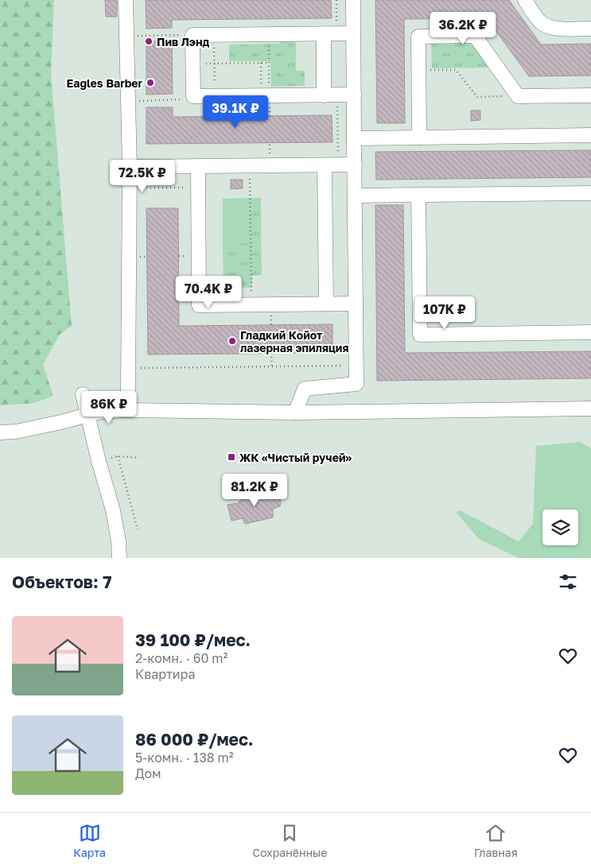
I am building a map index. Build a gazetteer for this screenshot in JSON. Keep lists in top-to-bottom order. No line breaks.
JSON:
{"places":{"other":["Пив Лэнд","Eagles Barber","Гладкий Койот лазерная эпиляция"],"transit":["ЖК «Чистый ручей»"]},"page":{"price":["36.2K ₽","39.1K ₽","72.5K ₽","70.4K ₽","107K ₽","86K ₽","81.2K ₽"],"heading":"Объектов: 7","list":[{"name":"39 100 ₽/мес.","note":"2-комн. · 60 m² · Квартира"},{"name":"86 000 ₽/мес.","note":"5-комн. · 138 m² · Дом"}],"tabs":["Карта","Сохранённые","Главная"]}}
